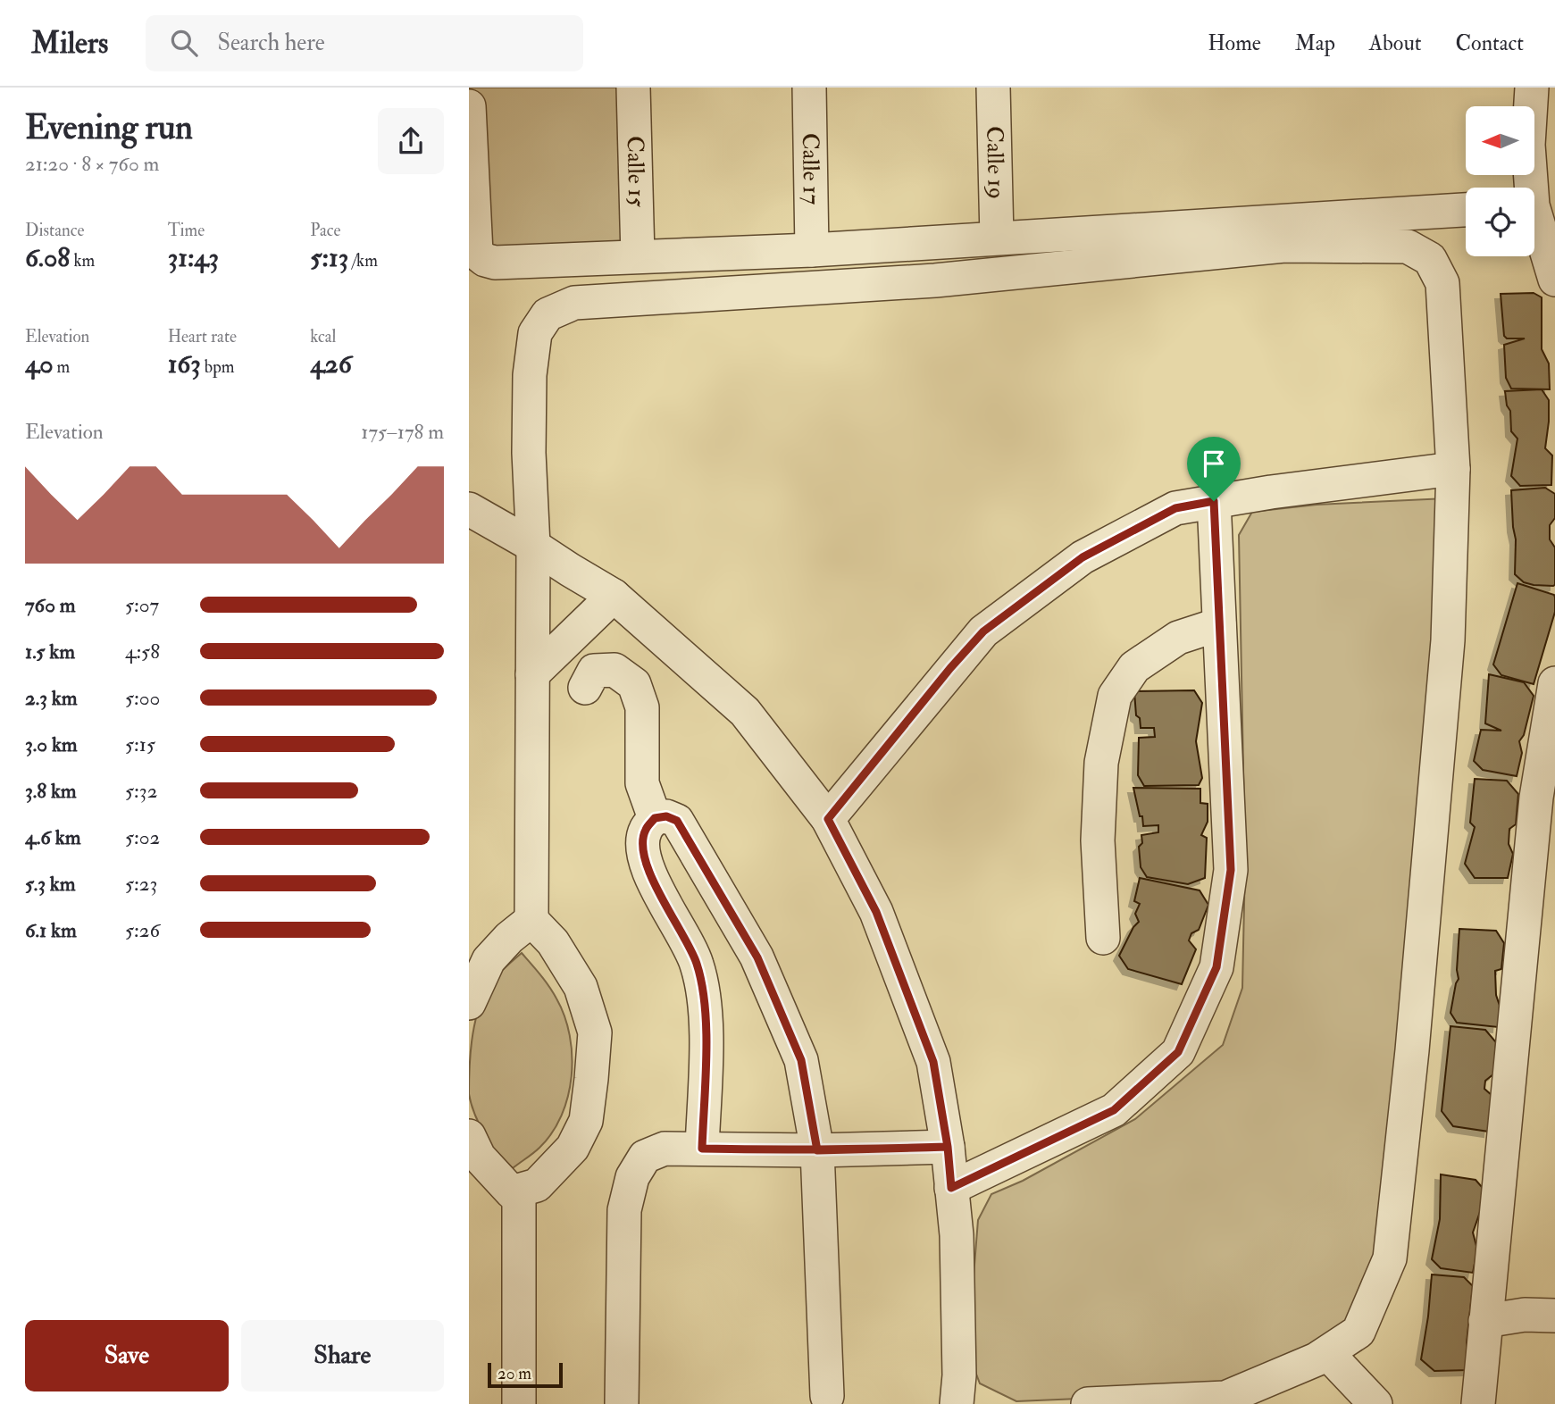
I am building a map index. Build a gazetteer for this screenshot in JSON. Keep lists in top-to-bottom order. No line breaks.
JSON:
{"streets":{"street":["Calle 19","Calle 17","Calle 15"]},"scale_bar":"20 m","north":"left","page":{"header":"Milers","search":"Search here","nav":["Home","Map","About","Contact"],"heading":["Evening run","21:20 · 8 × 760 m"],"stats":[["Distance","6.08 km"],["Time","31:43"],["Pace","5:13 /km"],["Elevation","40 m"],["Heart rate","163 bpm"],["kcal","426"]],"chart":["Elevation","175–178 m"],"list":[{"name":"760 m","note":"5:07"},{"name":"1.5 km","note":"4:58"},{"name":"2.3 km","note":"5:00"},{"name":"3.0 km","note":"5:15"},{"name":"3.8 km","note":"5:32"},{"name":"4.6 km","note":"5:02"},{"name":"5.3 km","note":"5:23"},{"name":"6.1 km","note":"5:26"}],"buttons":["Save","Share"],"scale":"20 m"}}
